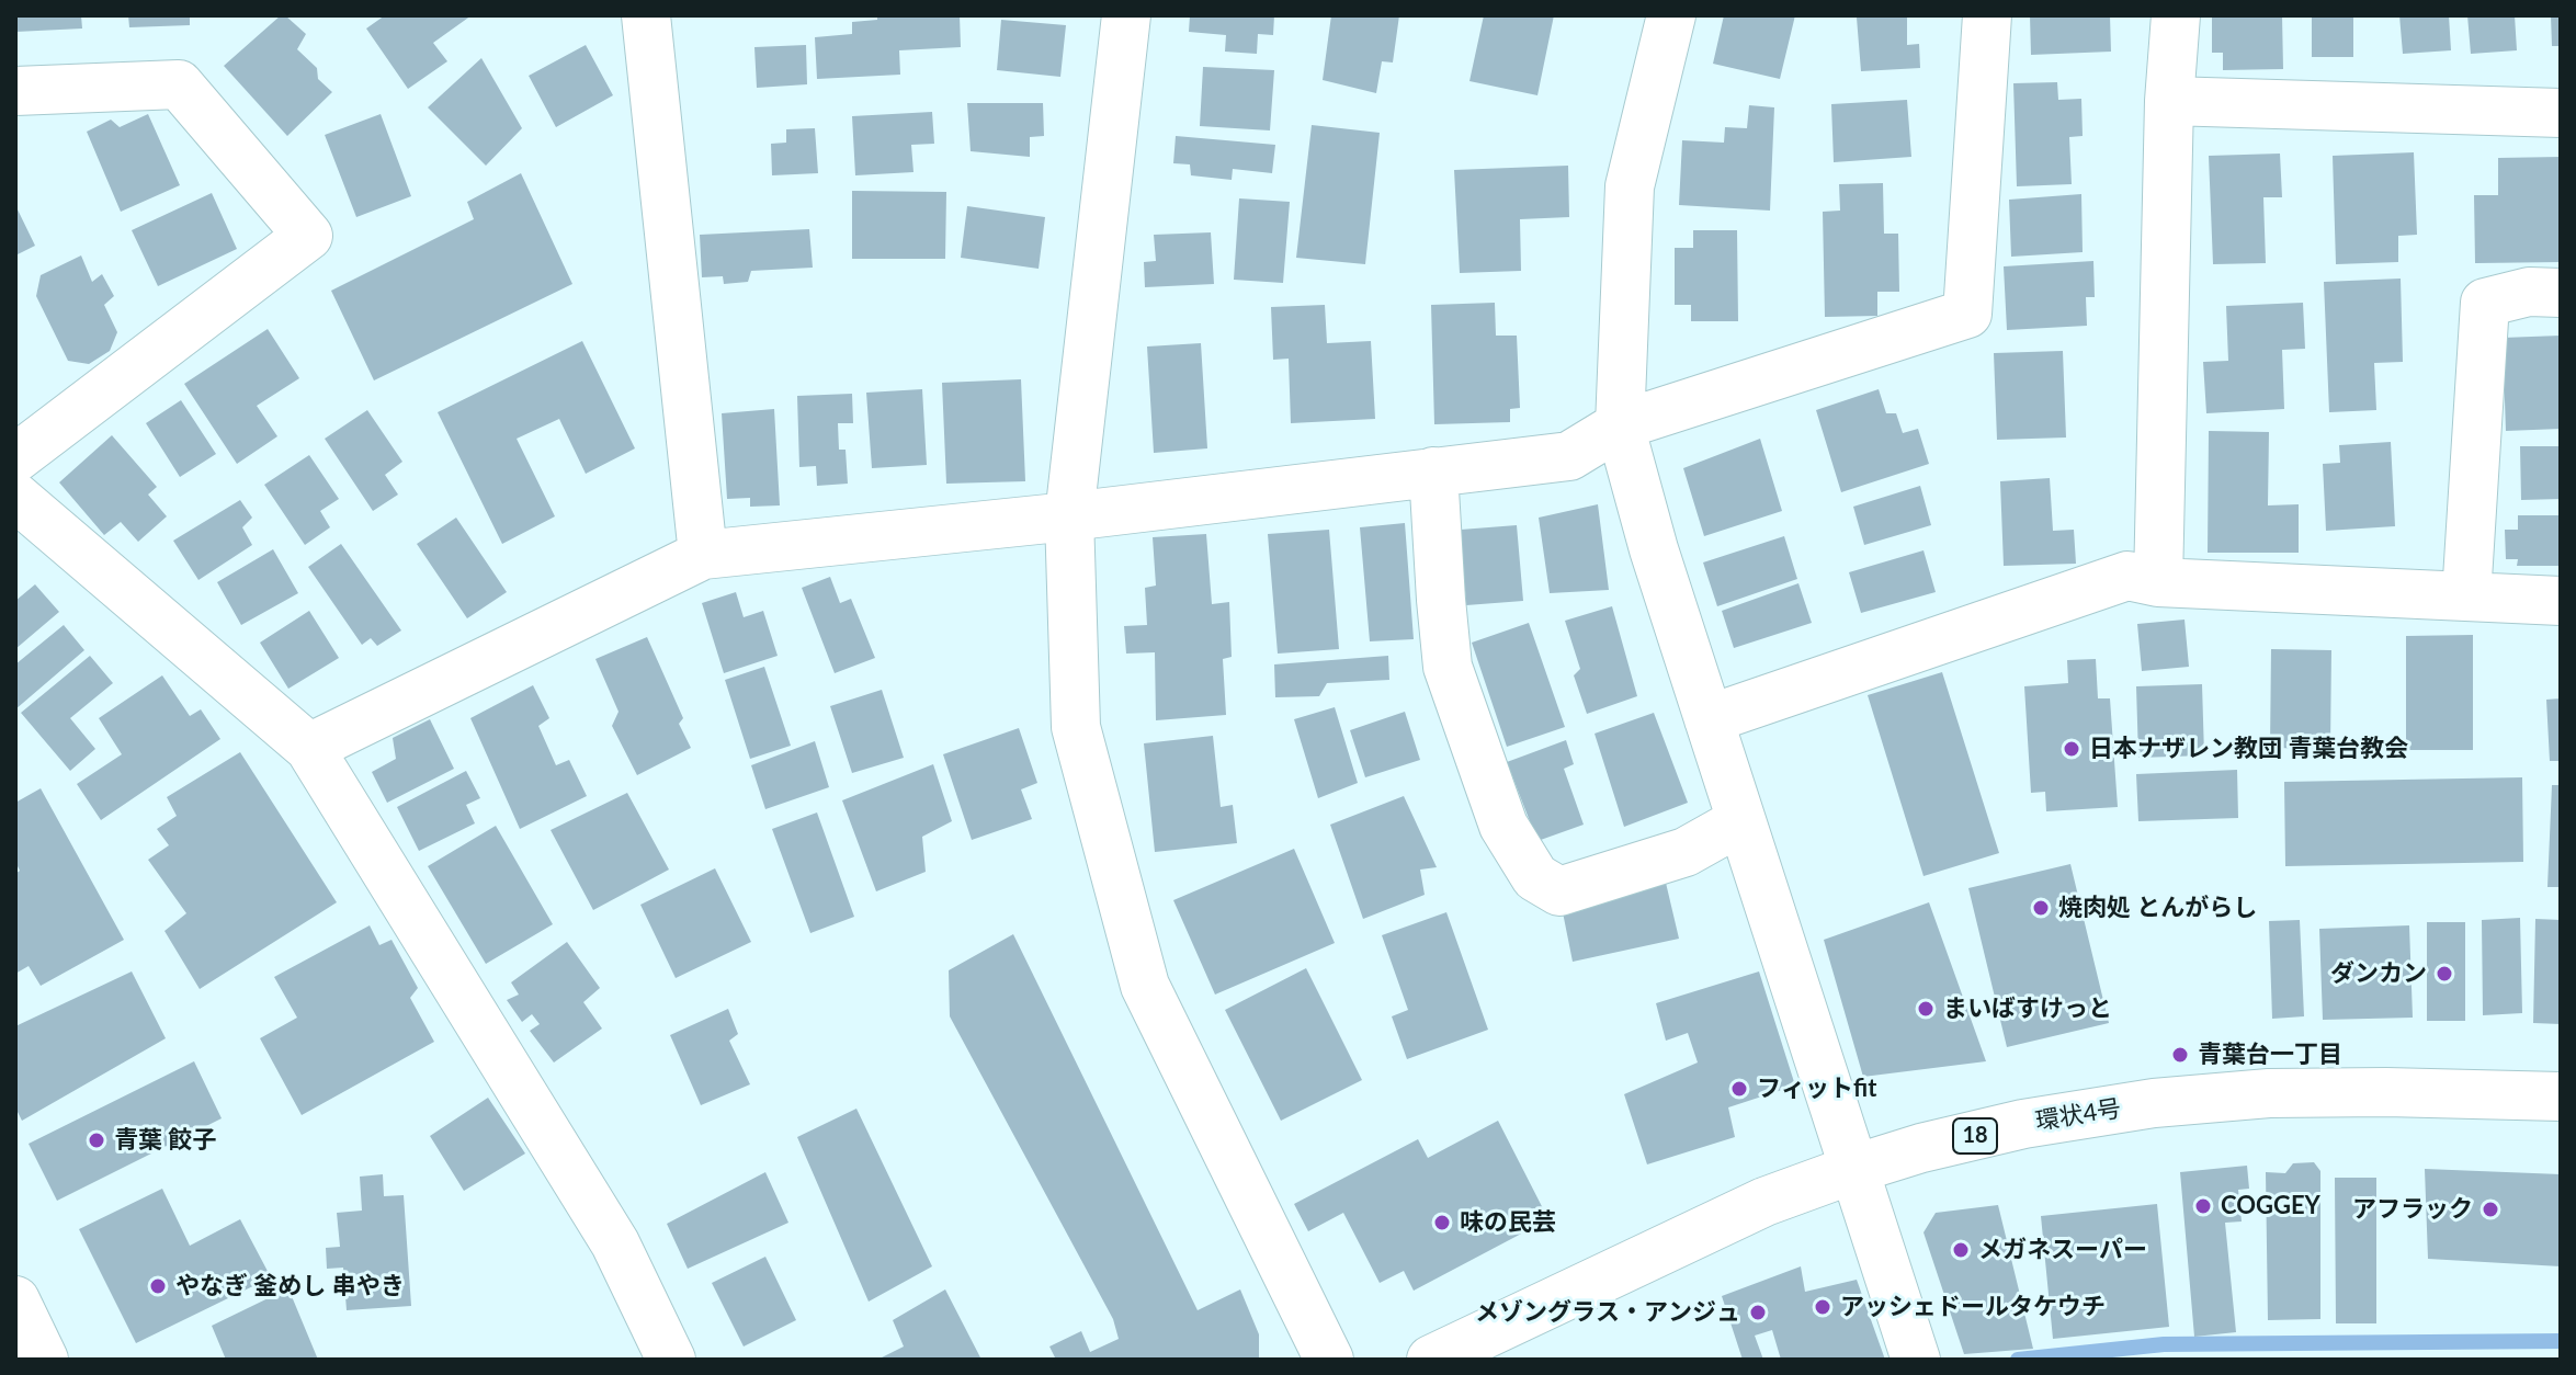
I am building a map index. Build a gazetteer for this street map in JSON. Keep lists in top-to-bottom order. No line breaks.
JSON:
{"streets":{"street":["環状4号","18"]},"places":["日本ナザレン教団 青葉台教会","焼肉処 とんがらし","ダンカン","まいばすけっと","青葉台一丁目","フィットfit","青葉 餃子","COGGEY","アフラック","味の民芸","メガネスーパー","やなぎ 釜めし 串やき","アッシェドールタケウチ","メゾングラス・アンジュ"]}
